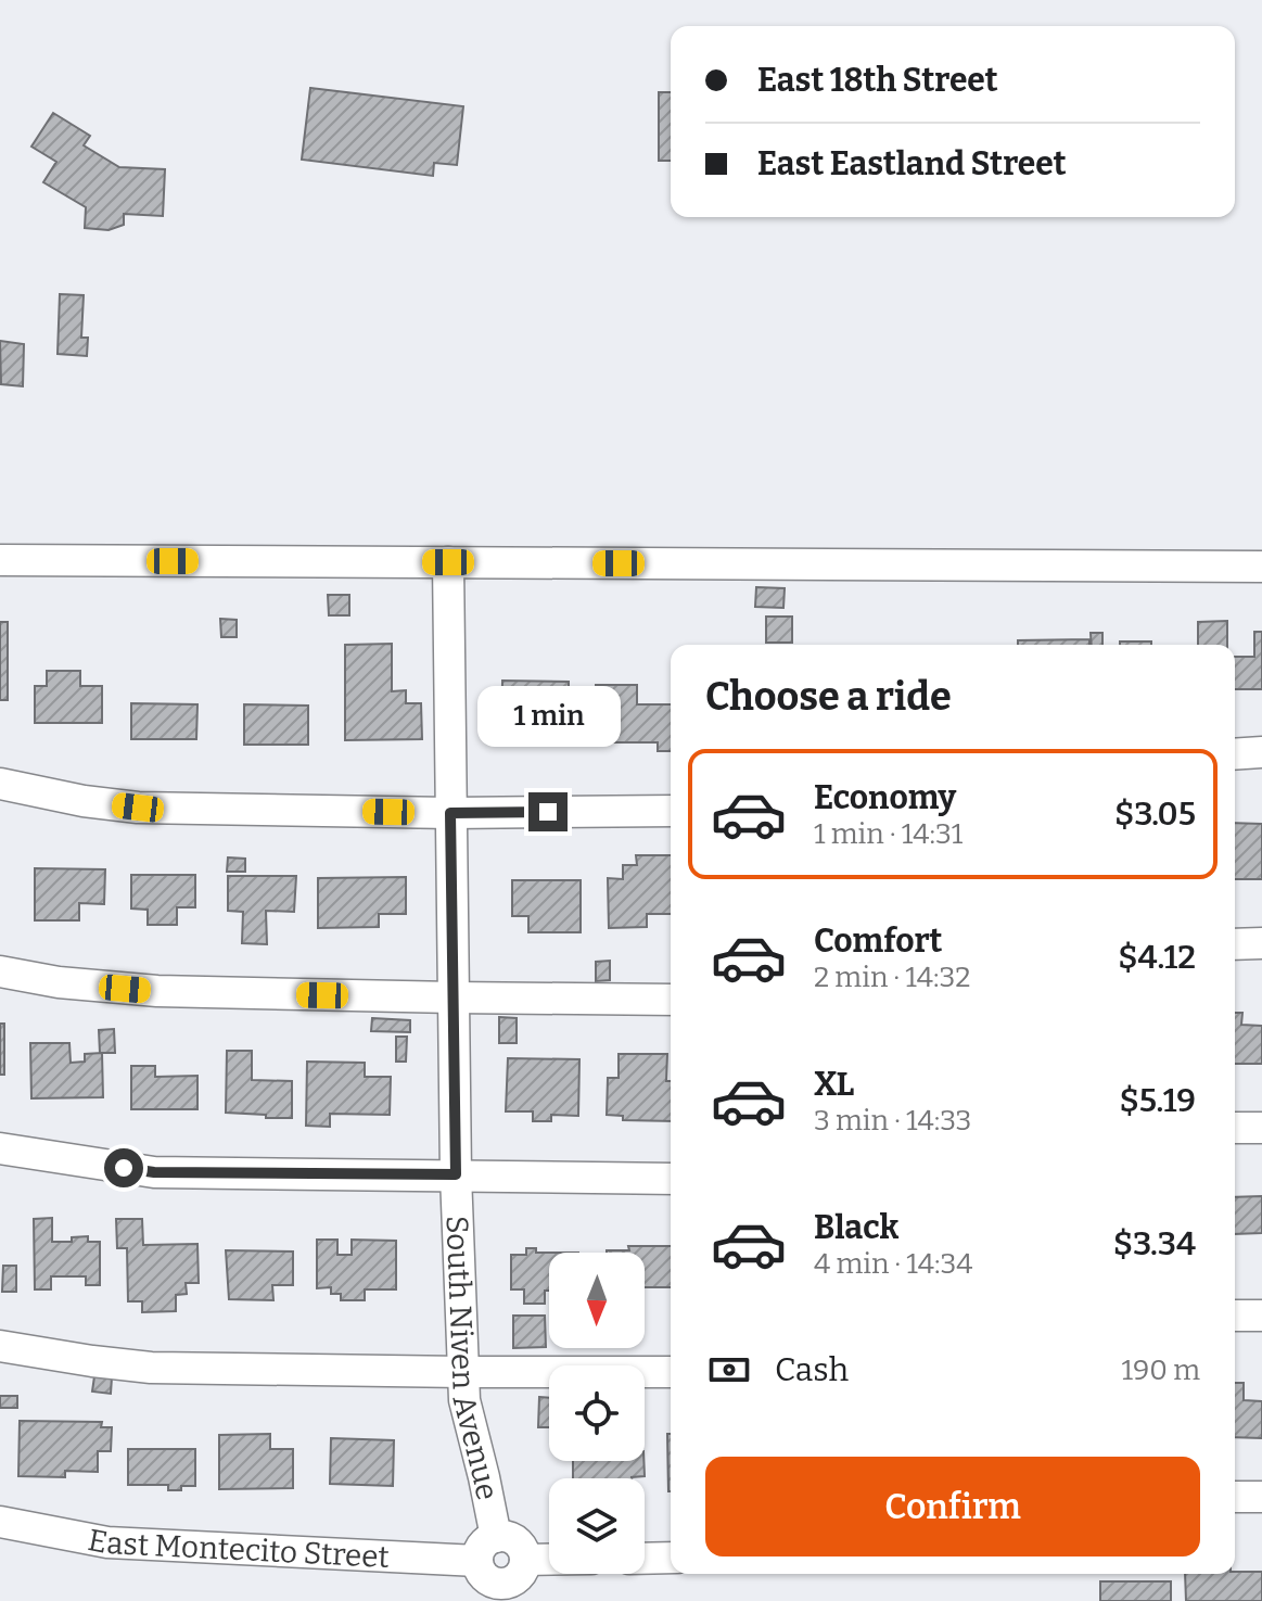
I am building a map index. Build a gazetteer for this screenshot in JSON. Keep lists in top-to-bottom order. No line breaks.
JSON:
{"streets":{"street":["South Niven Avenue","East Montecito Street"]},"crossings":[["South Niven Avenue","East Montecito Street"]],"north":"bottom","page":{"banner":["East 18th Street","East Eastland Street"],"heading":"Choose a ride","bubble":"1 min","list":[{"name":"Economy","note":"1 min · 14:31","value":"$3.05"},{"name":"Comfort","note":"2 min · 14:32","value":"$4.12"},{"name":"XL","note":"3 min · 14:33","value":"$5.19"},{"name":"Black","note":"4 min · 14:34","value":"$3.34"}],"pay":["Cash","190 m"],"buttons":"Confirm"}}
